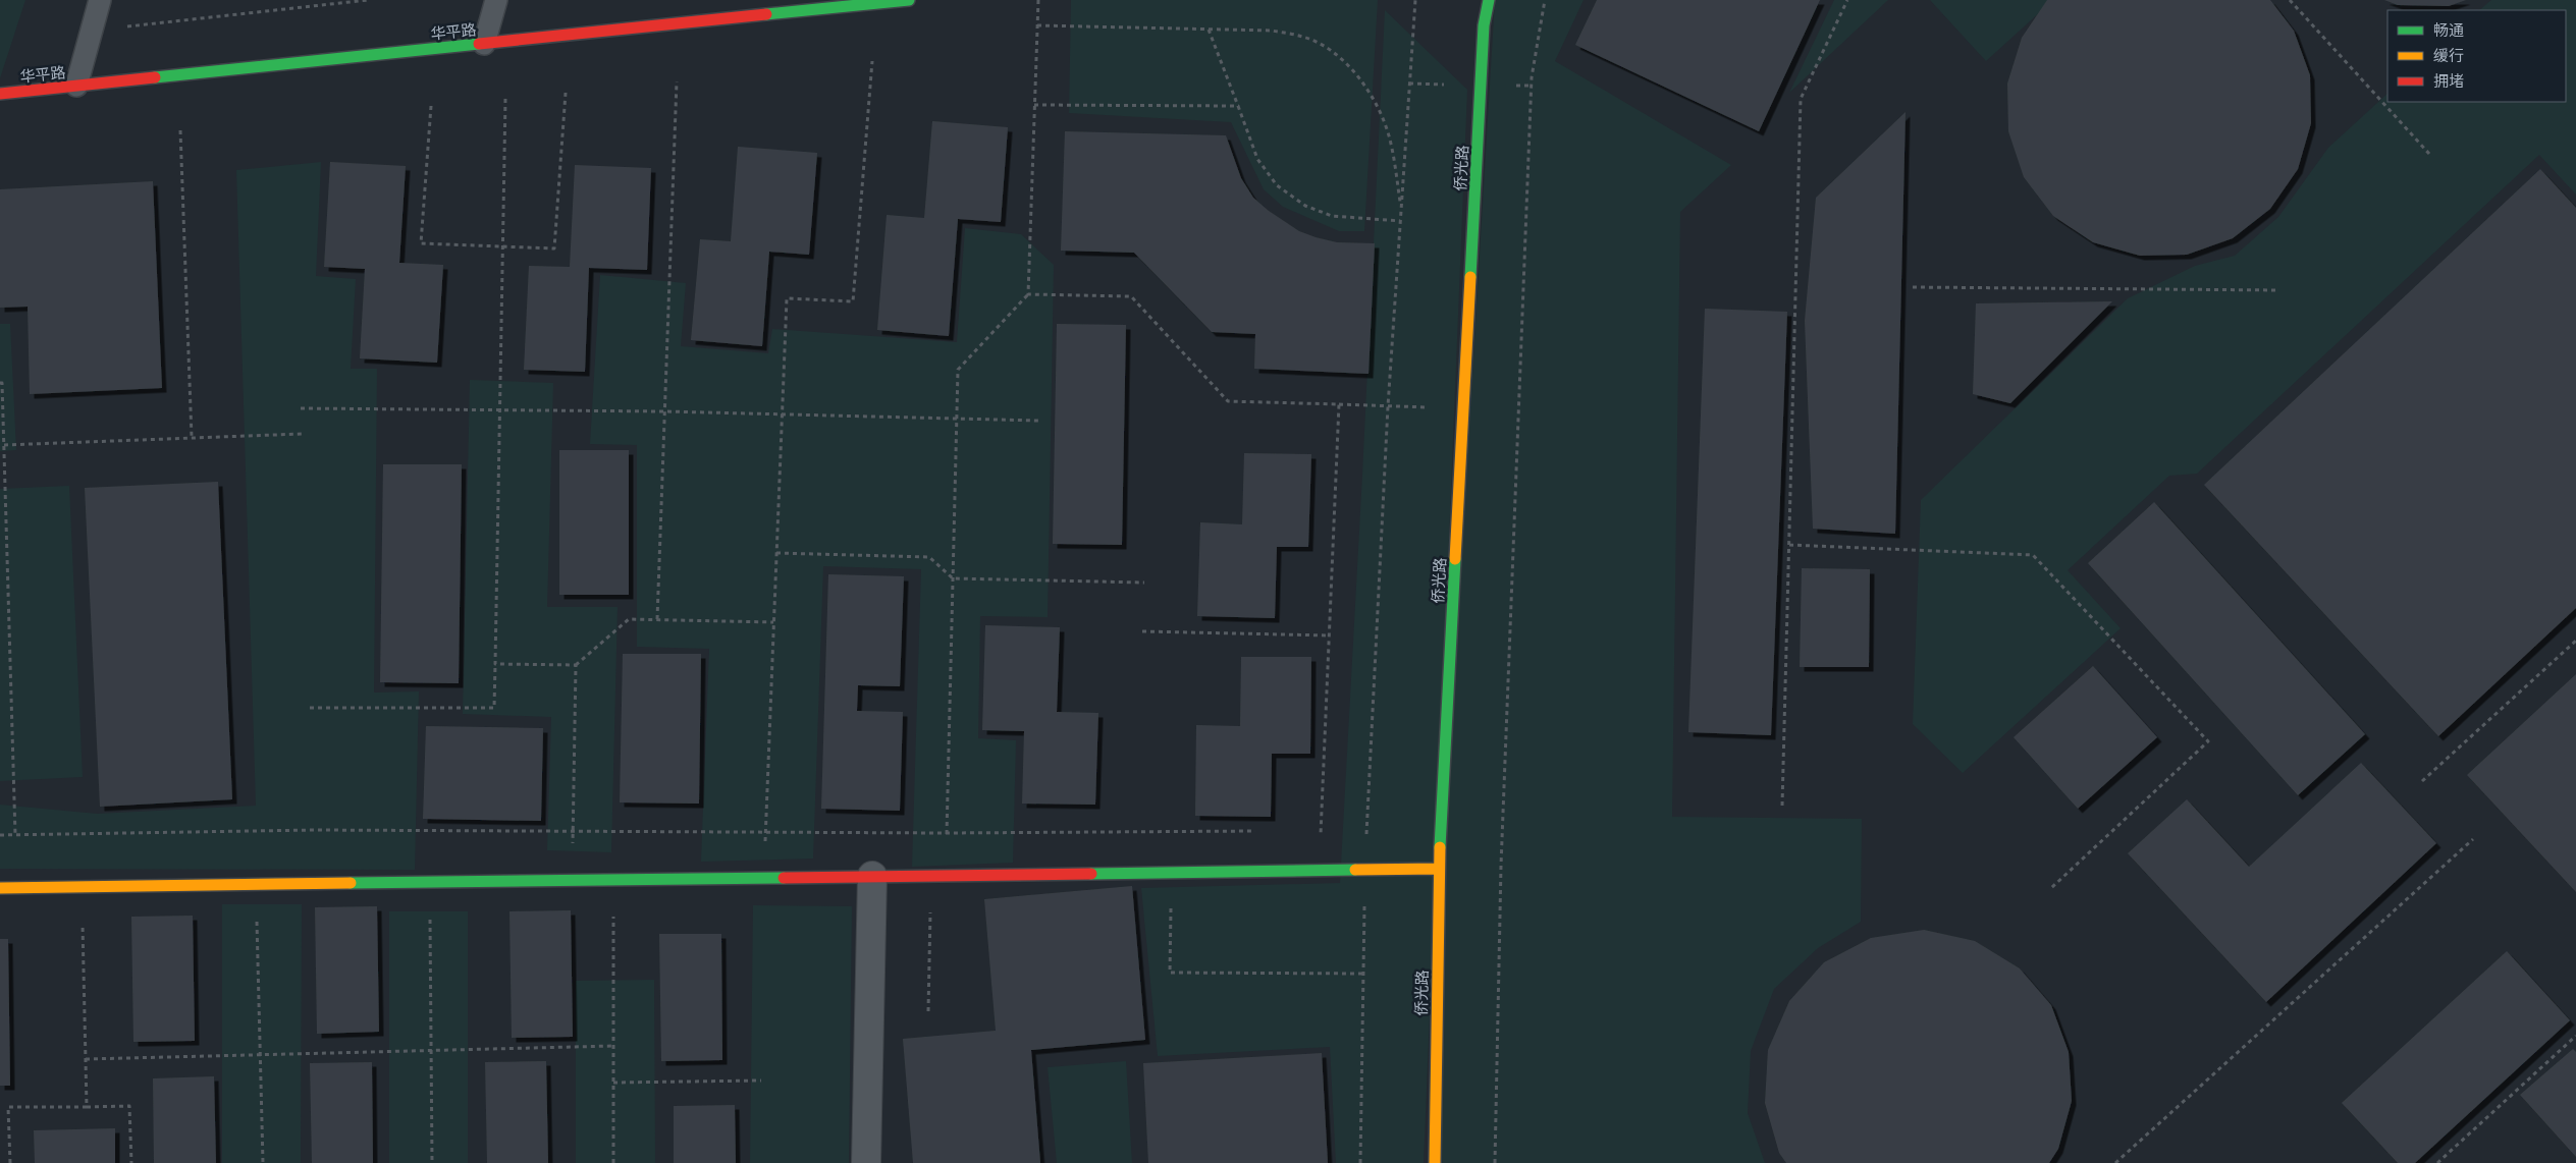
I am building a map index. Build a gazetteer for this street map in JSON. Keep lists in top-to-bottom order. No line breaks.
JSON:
{"streets":{"street":["华平路","侨光路"]},"legend":["畅通","缓行","拥堵"]}
